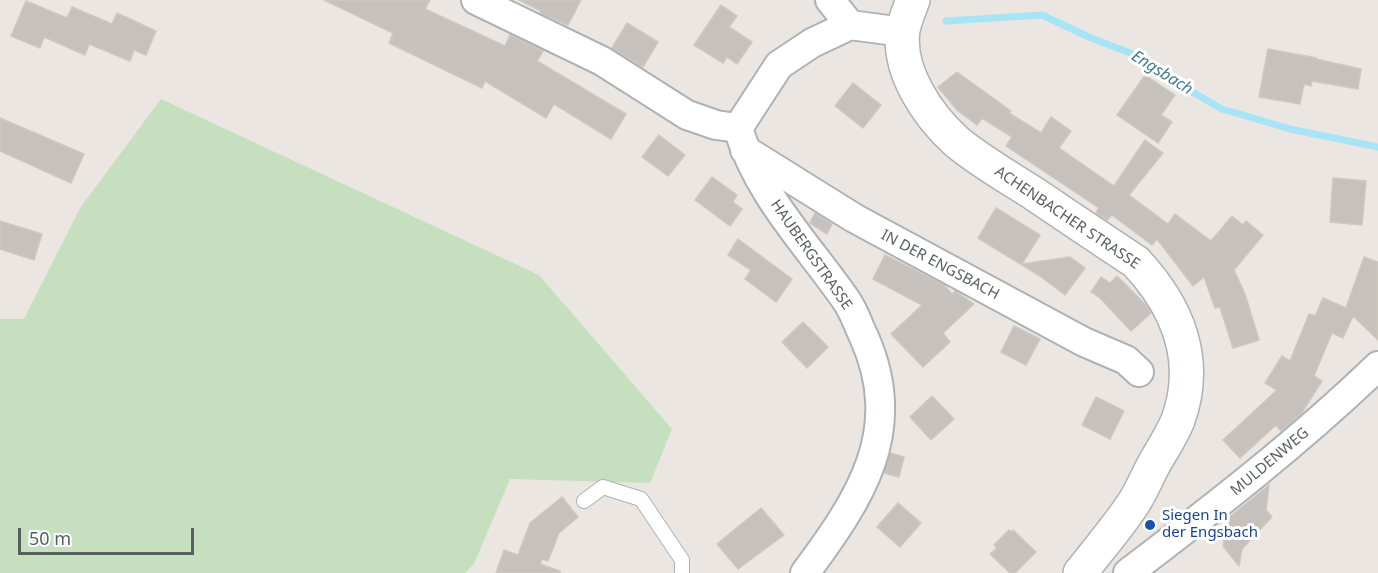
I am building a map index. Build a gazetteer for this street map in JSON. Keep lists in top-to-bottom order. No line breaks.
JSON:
{"streets":{"main road":["ACHENBACHER STRASSE"],"street":["HAUBERGSTRASSE","IN DER ENGSBACH","MULDENWEG"]},"crossings":[["HAUBERGSTRASSE","IN DER ENGSBACH"]],"water":["Engsbach"],"places":["Siegen In der Engsbach"],"scale_bar":"50 m"}
